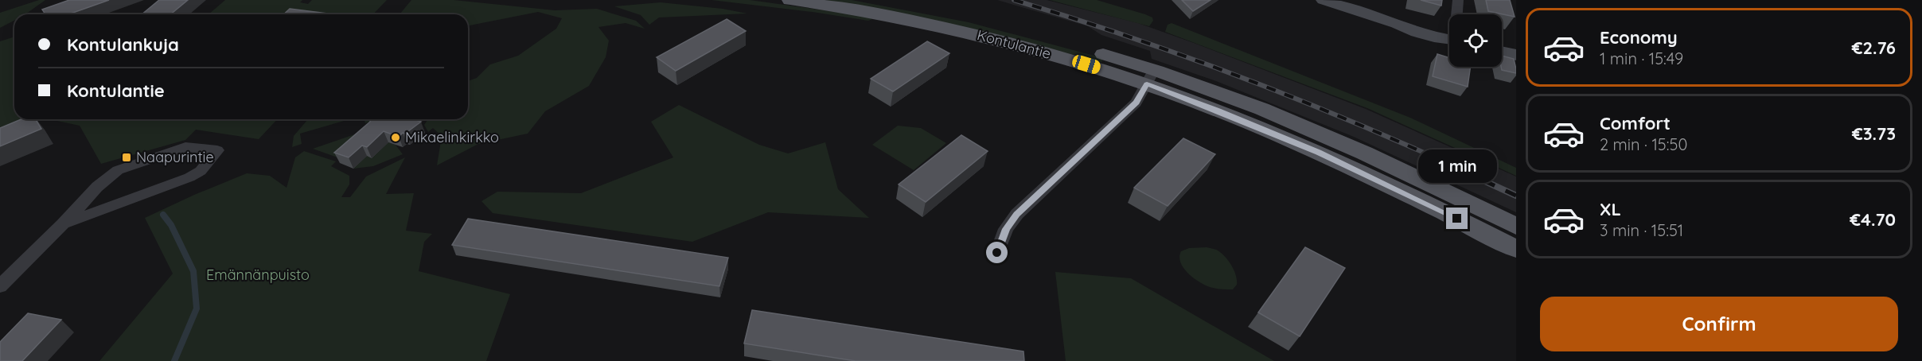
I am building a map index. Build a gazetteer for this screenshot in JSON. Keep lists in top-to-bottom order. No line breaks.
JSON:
{"streets":{"main road":["Kontulantie"]},"parks":["Emännänpuisto"],"places":{"other":["Mikaelinkirkko"],"transit":["Naapurintie"]},"page":{"list":[{"name":"Economy","note":"1 min · 15:49","value":"€2.76"},{"name":"Comfort","note":"2 min · 15:50","value":"€3.73"},{"name":"XL","note":"3 min · 15:51","value":"€4.70"}],"banner":["Kontulankuja","Kontulantie"],"bubble":"1 min","buttons":"Confirm"}}
